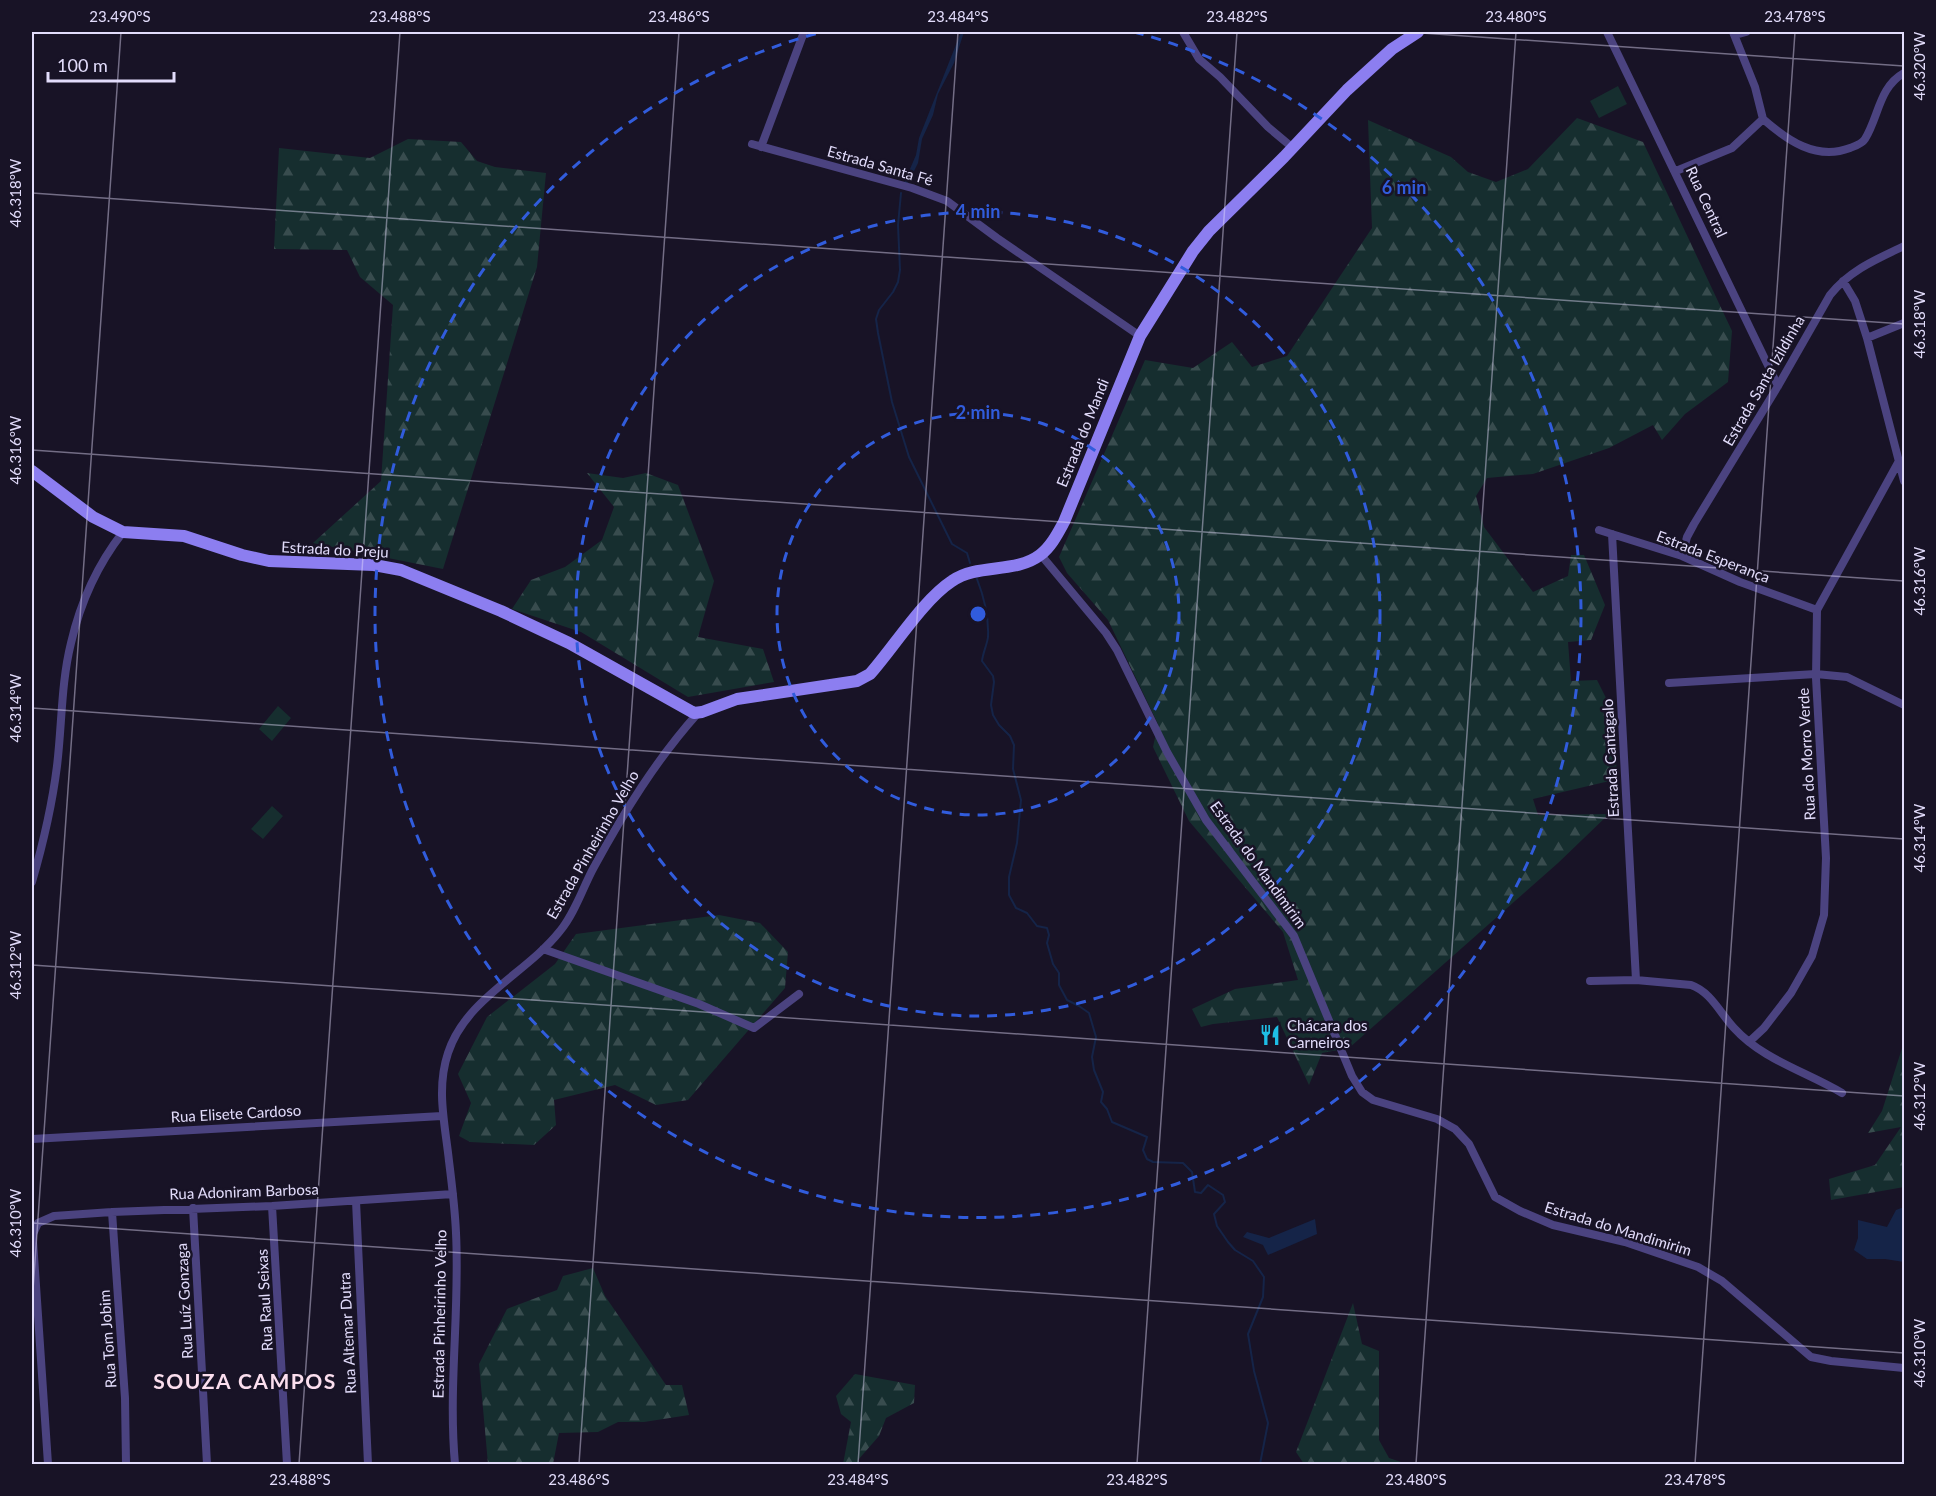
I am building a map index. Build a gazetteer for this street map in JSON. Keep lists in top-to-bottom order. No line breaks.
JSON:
{"streets":{"main road":["Estrada do Mandi","Estrada do Preju"],"street":["Estrada Santa Fé","Rua Central","Estrada Santa Izildinha","Estrada Esperança","Rua do Morro Verde","Estrada Cantagalo","Estrada Pinheirinho Velho","Estrada do Mandimirim","Rua Elisete Cardoso","Rua Adoniram Barbosa","Rua Raul Seixas","Rua Luíz Gonzaga","Rua Altemar Dutra","Rua Tom Jobim"]},"crossings":[["Estrada Santa Fé","Estrada do Mandi"],["Rua Central","Estrada Santa Izildinha"],["Estrada Santa Izildinha","Estrada Esperança"],["Estrada do Mandi","Estrada do Mandimirim"],["Estrada do Preju","Estrada Pinheirinho Velho"],["Estrada Esperança","Rua do Morro Verde"],["Estrada Esperança","Estrada Cantagalo"],["Estrada Pinheirinho Velho","Rua Elisete Cardoso"],["Estrada Pinheirinho Velho","Rua Adoniram Barbosa"],["Rua Adoniram Barbosa","Rua Raul Seixas"],["Rua Adoniram Barbosa","Rua Luíz Gonzaga"],["Rua Adoniram Barbosa","Rua Altemar Dutra"],["Rua Adoniram Barbosa","Rua Tom Jobim"]],"districts":["SOUZA CAMPOS"],"places":{"restaurant":["Chácara dos Carneiros"]},"scale_bar":"100 m","coordinates":["23.490°S","23.488°S","23.486°S","23.484°S","23.482°S","23.480°S","23.478°S","46.320°W","46.318°W","46.316°W","46.314°W","46.312°W","46.310°W"],"rings":["6 min","4 min","2 min"]}
